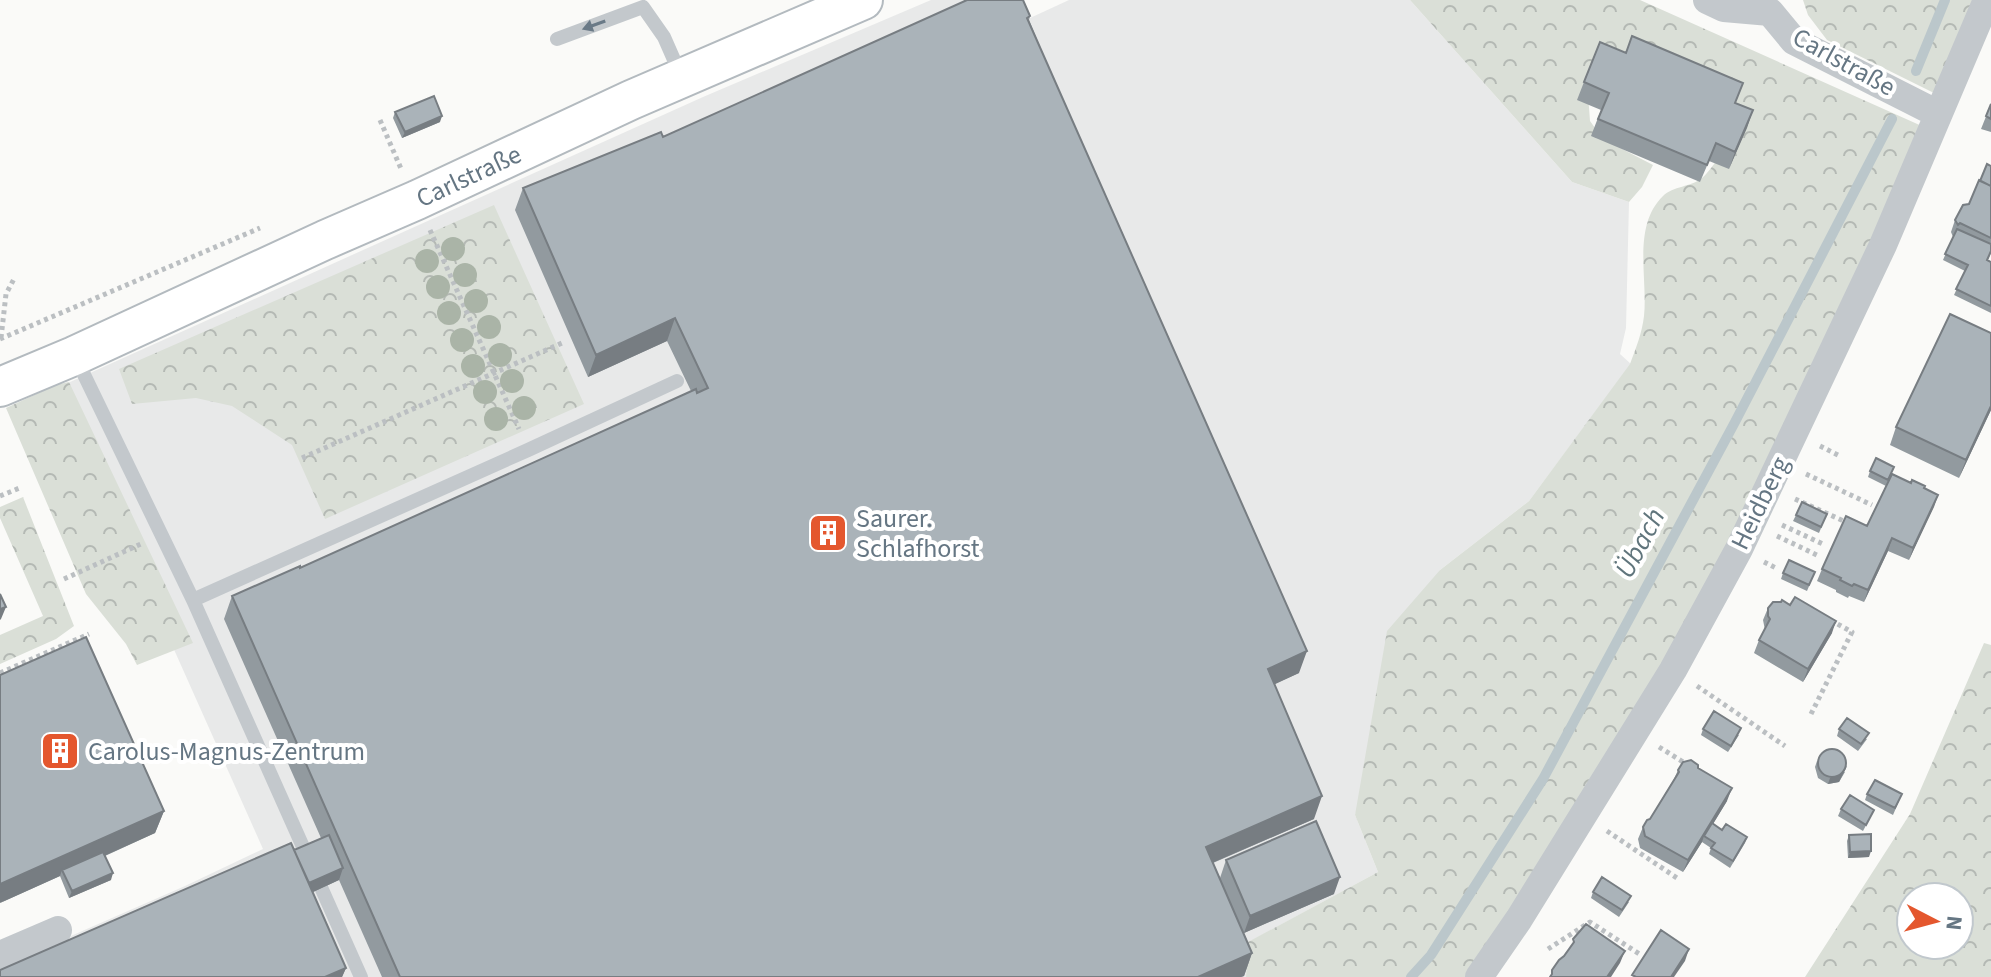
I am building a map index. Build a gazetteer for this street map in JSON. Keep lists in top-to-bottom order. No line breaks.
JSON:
{"streets":{"main road":["Carlstraße"],"street":["Heidberg"]},"crossings":[["Carlstraße","Heidberg"]],"water":["Übach"],"places":{"building":["Saurer. Schlafhorst","Carolus-Magnus-Zentrum"]},"north":"right"}
